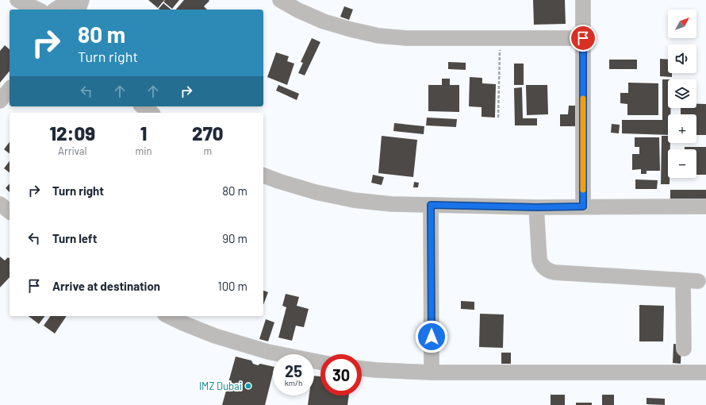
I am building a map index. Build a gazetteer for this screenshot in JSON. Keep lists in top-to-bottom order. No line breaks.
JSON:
{"places":["IMZ Dubai"],"north":"top right","page":{"map_buttons":["+","−"],"turn":["80 m","Turn right"],"eta":["12:09","Arrival","1","min","270","m"],"list":[{"name":"Turn right","value":"80 m"},{"name":"Turn left","value":"90 m"},{"name":"Arrive at destination","value":"100 m"}],"speed":"25 km/h","limit":"30"}}
